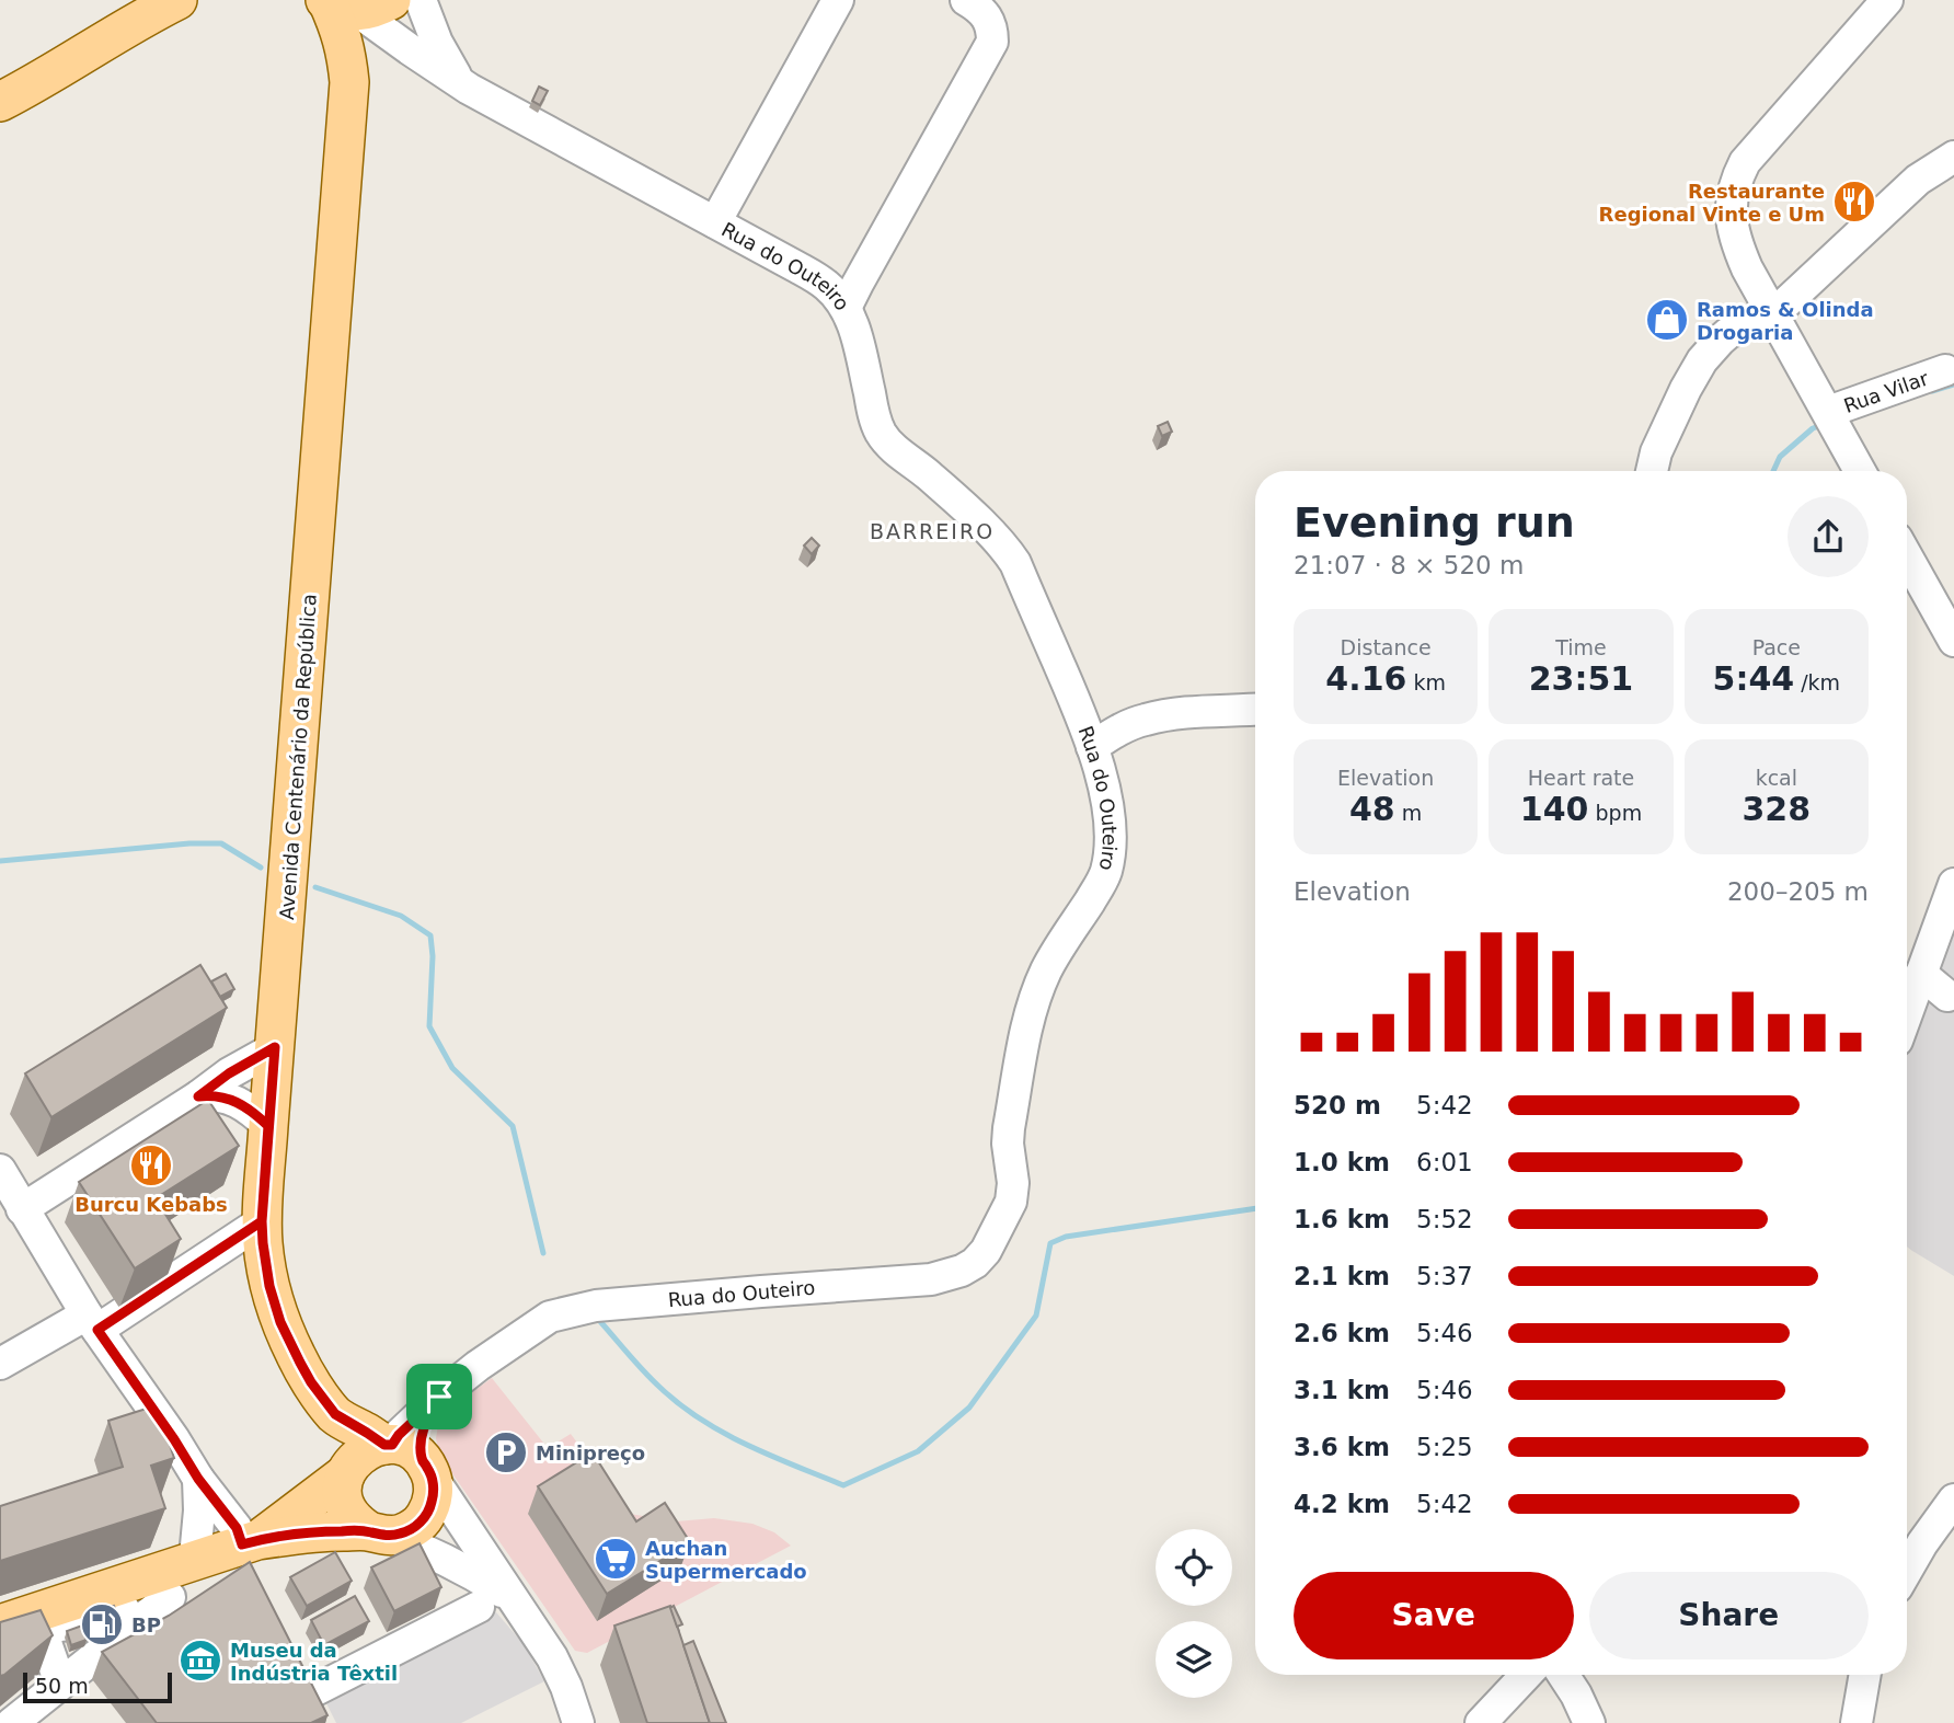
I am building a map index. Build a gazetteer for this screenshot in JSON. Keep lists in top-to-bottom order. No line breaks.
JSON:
{"streets":{"main road":["Avenida Centenário da República"],"street":["Rua do Outeiro","Rua Vilar"]},"crossings":[["Rua do Outeiro","Avenida Centenário da República"]],"districts":["BARREIRO"],"places":{"restaurant":["Restaurante Regional Vinte e Um","Burcu Kebabs"],"shop":["Ramos & Olinda Drogaria"],"parking":["Minipreço"],"supermarket":["Auchan Supermercado"],"fuel station":["BP"],"museum":["Museu da Indústria Têxtil"]},"scale_bar":"50 m","page":{"heading":["Evening run","21:07 · 8 × 520 m"],"stats":[["Distance","4.16 km"],["Time","23:51"],["Pace","5:44 /km"],["Elevation","48 m"],["Heart rate","140 bpm"],["kcal","328"]],"chart":["Elevation","200–205 m"],"list":[{"name":"520 m","note":"5:42"},{"name":"1.0 km","note":"6:01"},{"name":"1.6 km","note":"5:52"},{"name":"2.1 km","note":"5:37"},{"name":"2.6 km","note":"5:46"},{"name":"3.1 km","note":"5:46"},{"name":"3.6 km","note":"5:25"},{"name":"4.2 km","note":"5:42"}],"buttons":["Save","Share"],"scale":"50 m"}}
